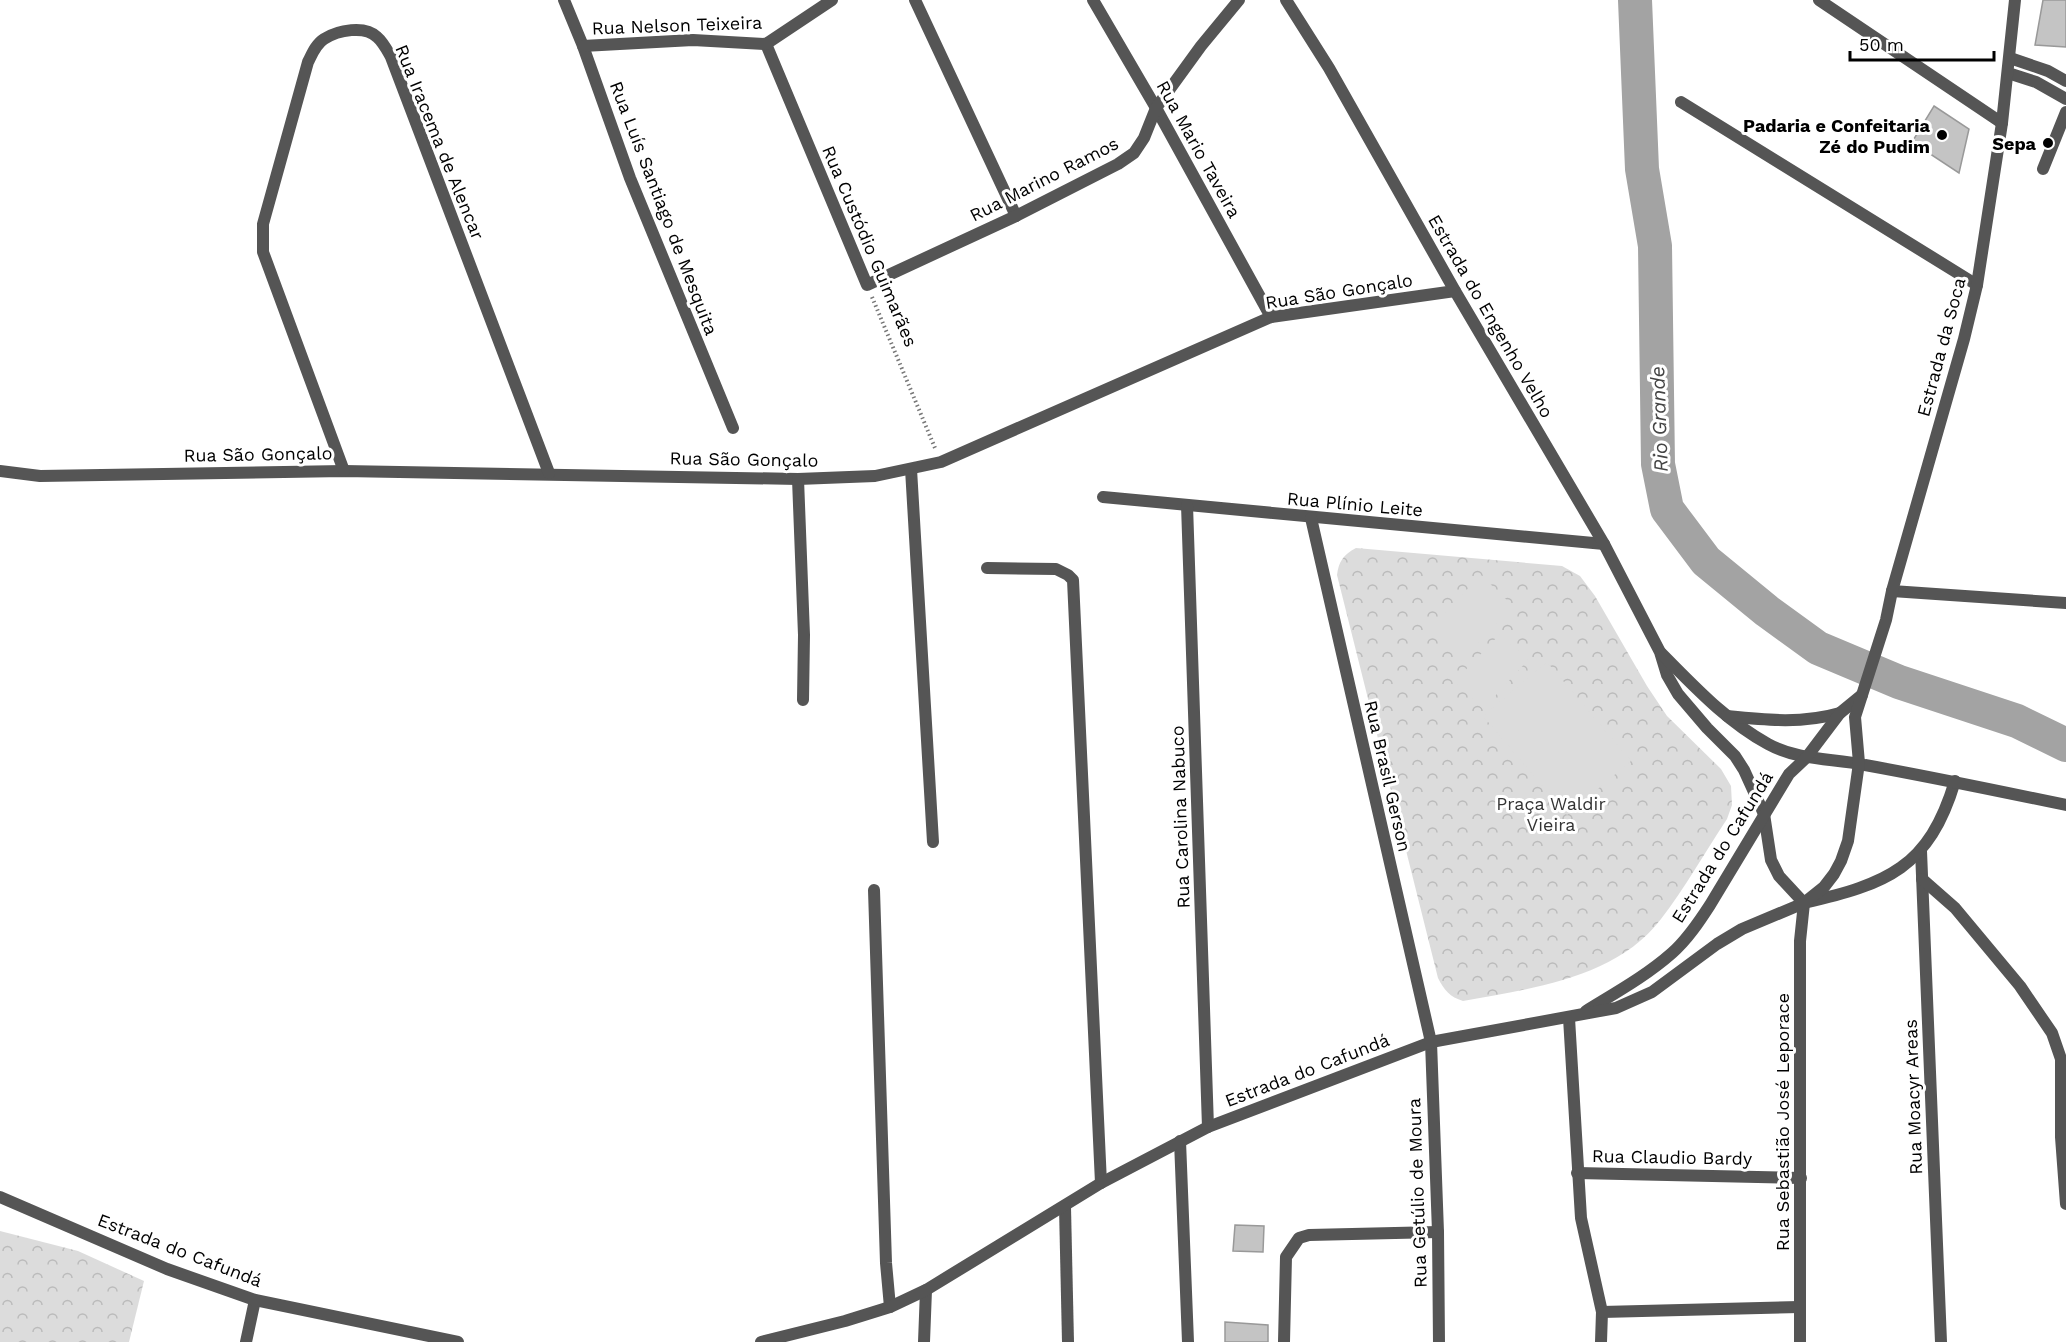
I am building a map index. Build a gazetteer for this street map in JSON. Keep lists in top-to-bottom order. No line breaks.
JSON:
{"streets":{"street":["Rua Nelson Teixeira","Rua Iracema de Alencar","Rua Mario Taveira","Rua Marino Ramos","Rua Luís Santiago de Mesquita","Rua Custódio Guimarães","Rua São Gonçalo","Estrada do Engenho Velho","Estrada da Soca","Rua Plínio Leite","Rua Brasil Gerson","Rua Carolina Nabuco","Estrada do Cafundá","Rua Moacyr Areas","Rua Sebastião José Leporace","Rua Claudio Bardy","Rua Getúlio de Moura"]},"crossings":[["Rua Nelson Teixeira","Rua Luís Santiago de Mesquita"],["Rua Nelson Teixeira","Rua Custódio Guimarães"],["Rua Iracema de Alencar","Rua São Gonçalo"],["Rua Mario Taveira","Rua Marino Ramos"],["Rua Mario Taveira","Rua São Gonçalo"],["Rua Marino Ramos","Rua Custódio Guimarães"],["Rua Custódio Guimarães","Rua São Gonçalo"],["Rua São Gonçalo","Estrada do Engenho Velho"],["Estrada do Engenho Velho","Estrada da Soca"],["Estrada do Engenho Velho","Rua Plínio Leite"],["Estrada do Engenho Velho","Estrada do Cafundá"],["Estrada do Engenho Velho","Rua Sebastião José Leporace"],["Estrada da Soca","Estrada do Cafundá"],["Rua Plínio Leite","Rua Brasil Gerson"],["Rua Plínio Leite","Rua Carolina Nabuco"],["Rua Brasil Gerson","Estrada do Cafundá"],["Rua Brasil Gerson","Rua Getúlio de Moura"],["Rua Carolina Nabuco","Estrada do Cafundá"],["Estrada do Cafundá","Rua Sebastião José Leporace"],["Estrada do Cafundá","Rua Getúlio de Moura"],["Rua Sebastião José Leporace","Rua Claudio Bardy"]],"water":["Rio Grande"],"parks":["Praça Waldir Vieira"],"places":["Padaria e Confeitaria Zé do Pudim","Sepa"],"scale_bar":"50 m"}
